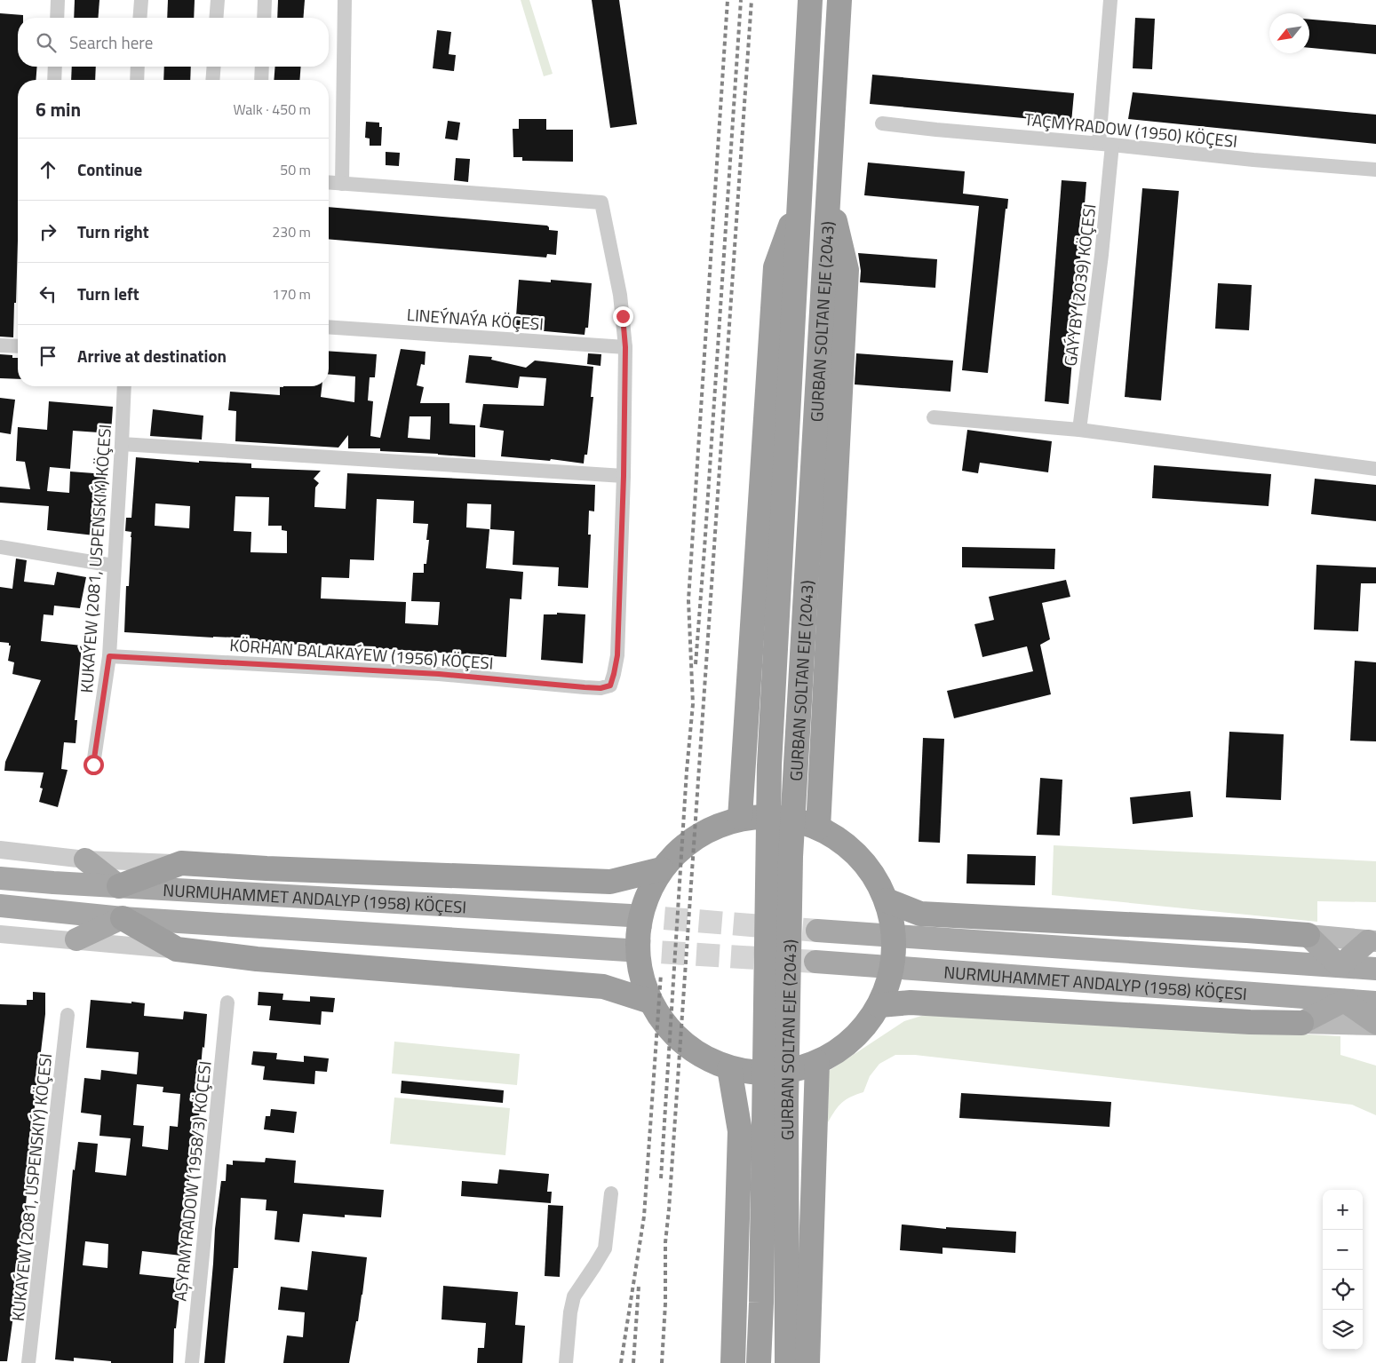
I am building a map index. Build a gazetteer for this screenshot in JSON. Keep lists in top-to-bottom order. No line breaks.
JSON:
{"streets":{"highway":["GURBAN SOLTAN EJE (2043)"],"main road":["NURMUHAMMET ANDALYP (1958) KÖÇESI"],"street":["TAÇMYRADOW (1950) KÖÇESI","GAÝYBY (2039) KÖÇESI","LINEÝNAÝA KÖÇESI","KUKAÝEW (2081, USPENSKIÝ) KÖÇESI","KÖRHAN BALAKAÝEW (1956) KÖÇESI","AŞYRMYRADOW (1958/3) KÖÇESI"]},"crossings":[["TAÇMYRADOW (1950) KÖÇESI","GAÝYBY (2039) KÖÇESI"],["KUKAÝEW (2081, USPENSKIÝ) KÖÇESI","KÖRHAN BALAKAÝEW (1956) KÖÇESI"]],"north":"bottom left","page":{"search":"Search here","heading":["6 min","Walk · 450 m"],"list":[["Continue","50 m"],["Turn right","230 m"],["Turn left","170 m"],"Arrive at destination"],"map_buttons":["+","−"]}}
